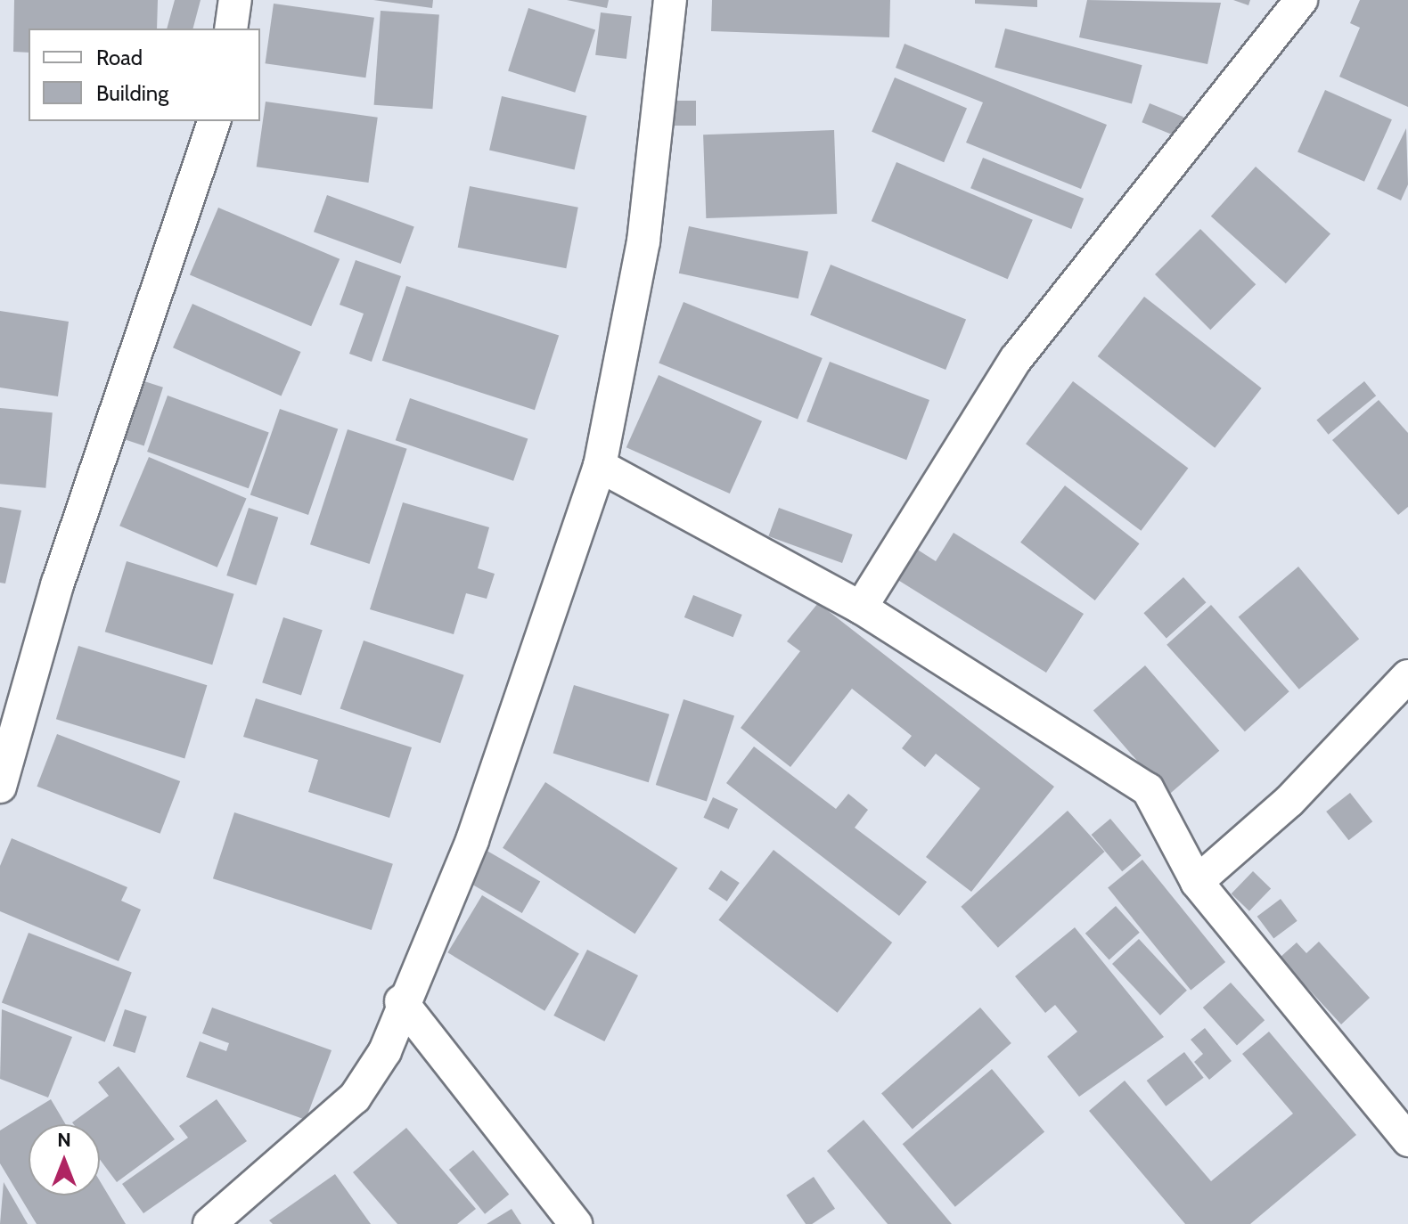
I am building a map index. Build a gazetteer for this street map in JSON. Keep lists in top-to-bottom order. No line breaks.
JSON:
{"legend":["Road","Building"],"north":"top"}
